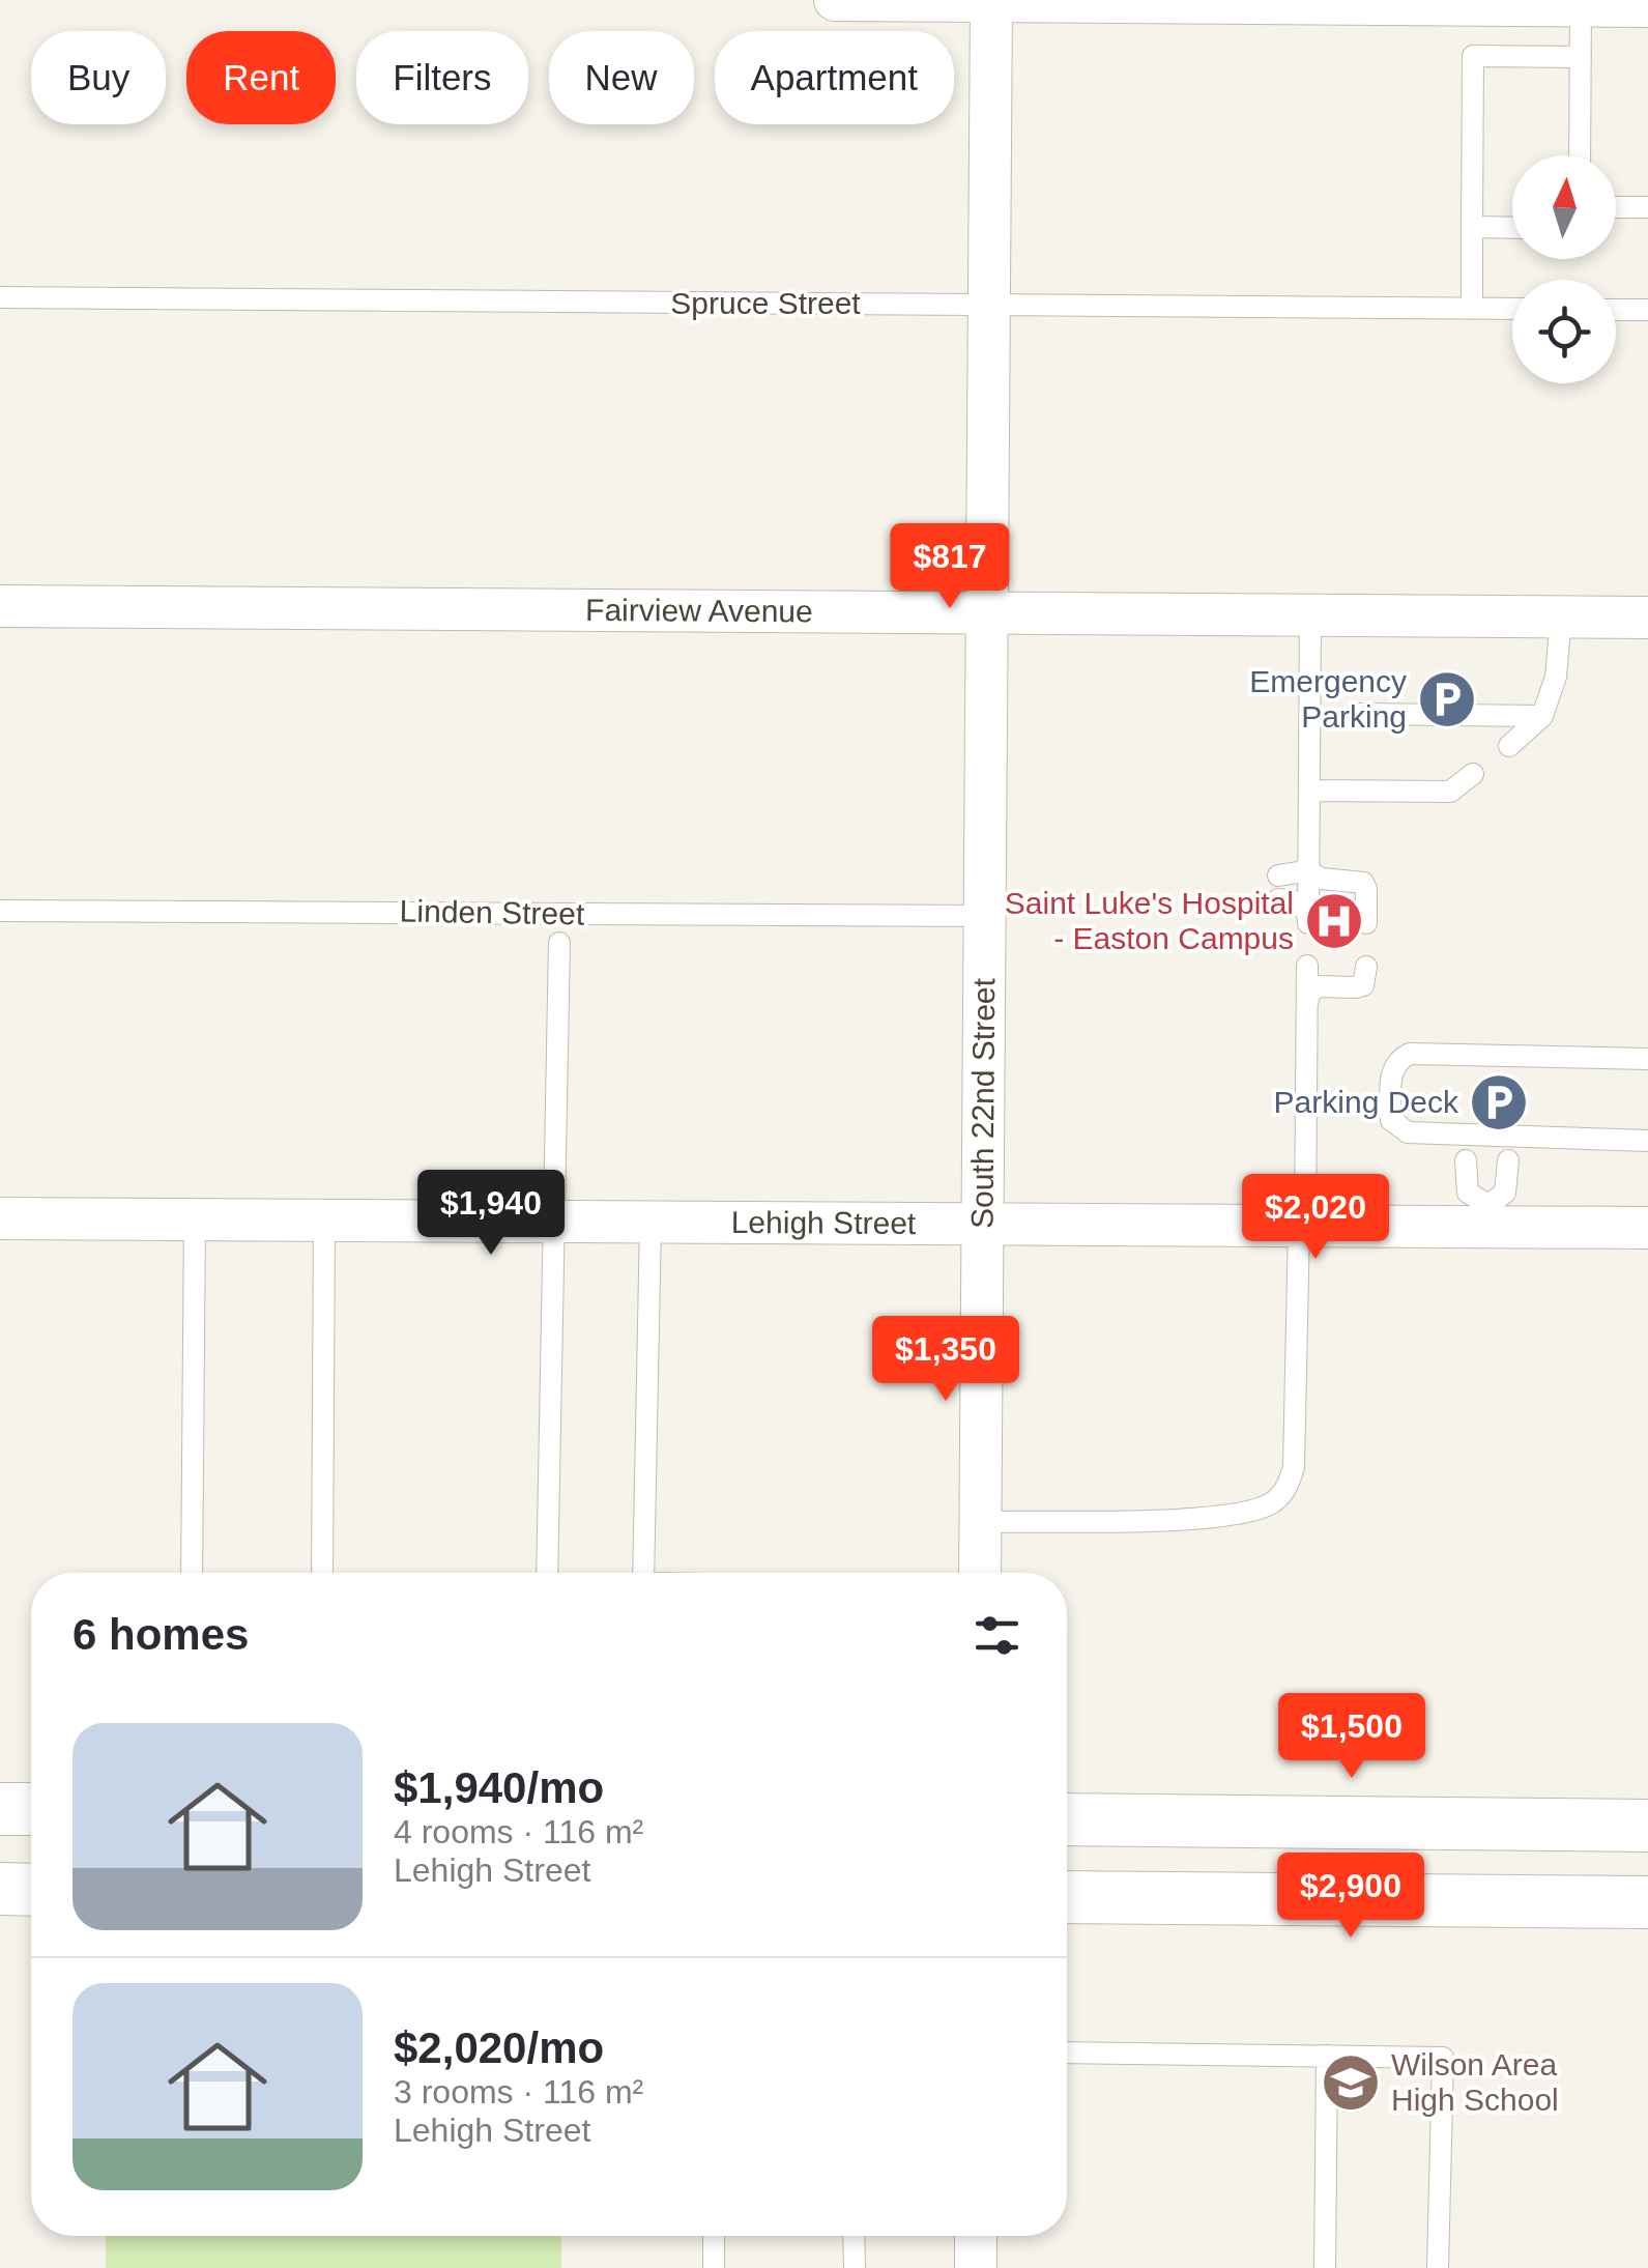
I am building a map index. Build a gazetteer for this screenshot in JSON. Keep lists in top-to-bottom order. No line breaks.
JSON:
{"streets":{"street":["Fairview Avenue","South 22nd Street","Lehigh Street"],"lane":["Spruce Street","Linden Street"]},"crossings":[["Spruce Street","South 22nd Street"],["Fairview Avenue","South 22nd Street"],["Linden Street","South 22nd Street"],["South 22nd Street","Lehigh Street"]],"places":{"parking":["Emergency Parking","Parking Deck"],"hospital":["Saint Luke's Hospital - Easton Campus"],"school or university":["Wilson Area High School"]},"north":"top","page":{"chip":["Buy","Rent","Filters","New","Apartment"],"price":["$817","$1,940","$2,020","$1,350","$1,500","$2,900"],"heading":"6 homes","list":[{"name":"$1,940/mo","note":"4 rooms · 116 m² · Lehigh Street"},{"name":"$2,020/mo","note":"3 rooms · 116 m² · Lehigh Street"}]}}
